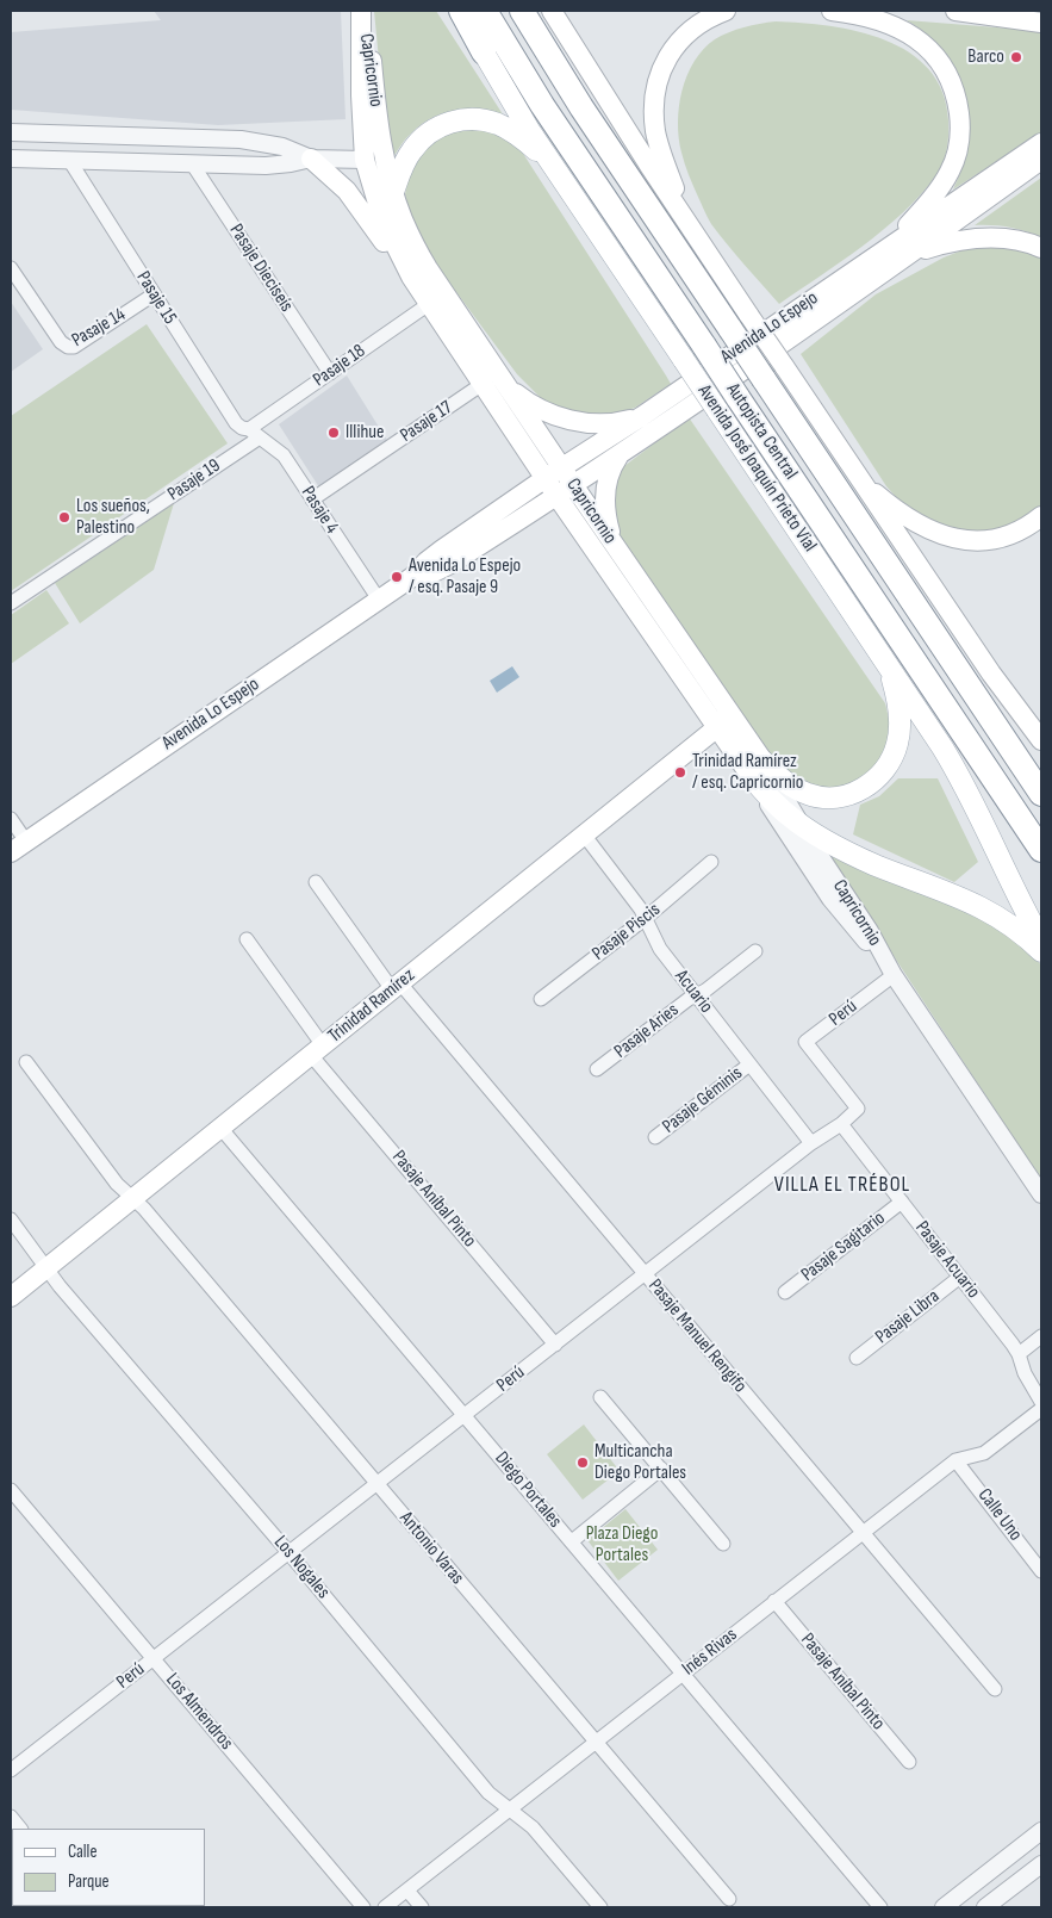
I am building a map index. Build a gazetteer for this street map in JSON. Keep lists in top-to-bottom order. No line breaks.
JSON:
{"streets":{"highway":["Autopista Central"],"main road":["Capricornio","Avenida Lo Espejo","Avenida José Joaquín Prieto Vial","Trinidad Ramírez"],"street":["Pasaje Dieciseís","Pasaje 15","Pasaje 14","Pasaje 18","Pasaje 17","Pasaje 19","Pasaje 4","Pasaje Piscis","Acuario","Perú","Pasaje Aries","Pasaje Géminis","Pasaje Aníbal Pinto","Pasaje Sagitario","Pasaje Acuario","Pasaje Libra","Pasaje Manuel Rengifo","Diego Portales","Calle Uno","Antonio Varas","Los Nogales","Inés Rivas","Los Almendros"]},"crossings":[["Capricornio","Avenida Lo Espejo"],["Capricornio","Pasaje 18"],["Capricornio","Pasaje 17"],["Capricornio","Trinidad Ramírez"],["Capricornio","Perú"],["Pasaje Dieciseís","Pasaje 18"],["Pasaje 15","Pasaje 14"],["Pasaje 15","Pasaje 18"],["Pasaje 15","Pasaje 19"],["Pasaje 15","Pasaje 4"],["Avenida Lo Espejo","Pasaje 4"],["Pasaje 18","Pasaje 19"],["Pasaje 18","Pasaje 4"],["Pasaje 17","Pasaje 4"],["Pasaje 19","Pasaje 4"],["Pasaje Piscis","Acuario"],["Acuario","Trinidad Ramírez"],["Acuario","Perú"],["Acuario","Pasaje Aries"],["Acuario","Pasaje Géminis"],["Trinidad Ramírez","Pasaje Aníbal Pinto"],["Trinidad Ramírez","Pasaje Manuel Rengifo"],["Trinidad Ramírez","Diego Portales"],["Trinidad Ramírez","Antonio Varas"],["Trinidad Ramírez","Los Nogales"],["Perú","Pasaje Aníbal Pinto"],["Perú","Pasaje Acuario"],["Perú","Pasaje Manuel Rengifo"],["Perú","Diego Portales"],["Perú","Antonio Varas"],["Perú","Los Nogales"],["Perú","Los Almendros"],["Pasaje Aníbal Pinto","Inés Rivas"],["Pasaje Sagitario","Pasaje Acuario"],["Pasaje Acuario","Pasaje Libra"],["Pasaje Manuel Rengifo","Inés Rivas"],["Diego Portales","Inés Rivas"],["Calle Uno","Inés Rivas"],["Antonio Varas","Inés Rivas"],["Los Nogales","Inés Rivas"]],"districts":["VILLA EL TRÉBOL"],"parks":["Plaza Diego Portales"],"places":["Barco","Illihue","Los sueños, Palestino","Avenida Lo Espejo / esq. Pasaje 9","Trinidad Ramírez / esq. Capricornio","Multicancha Diego Portales"],"legend":["Calle","Parque"]}
